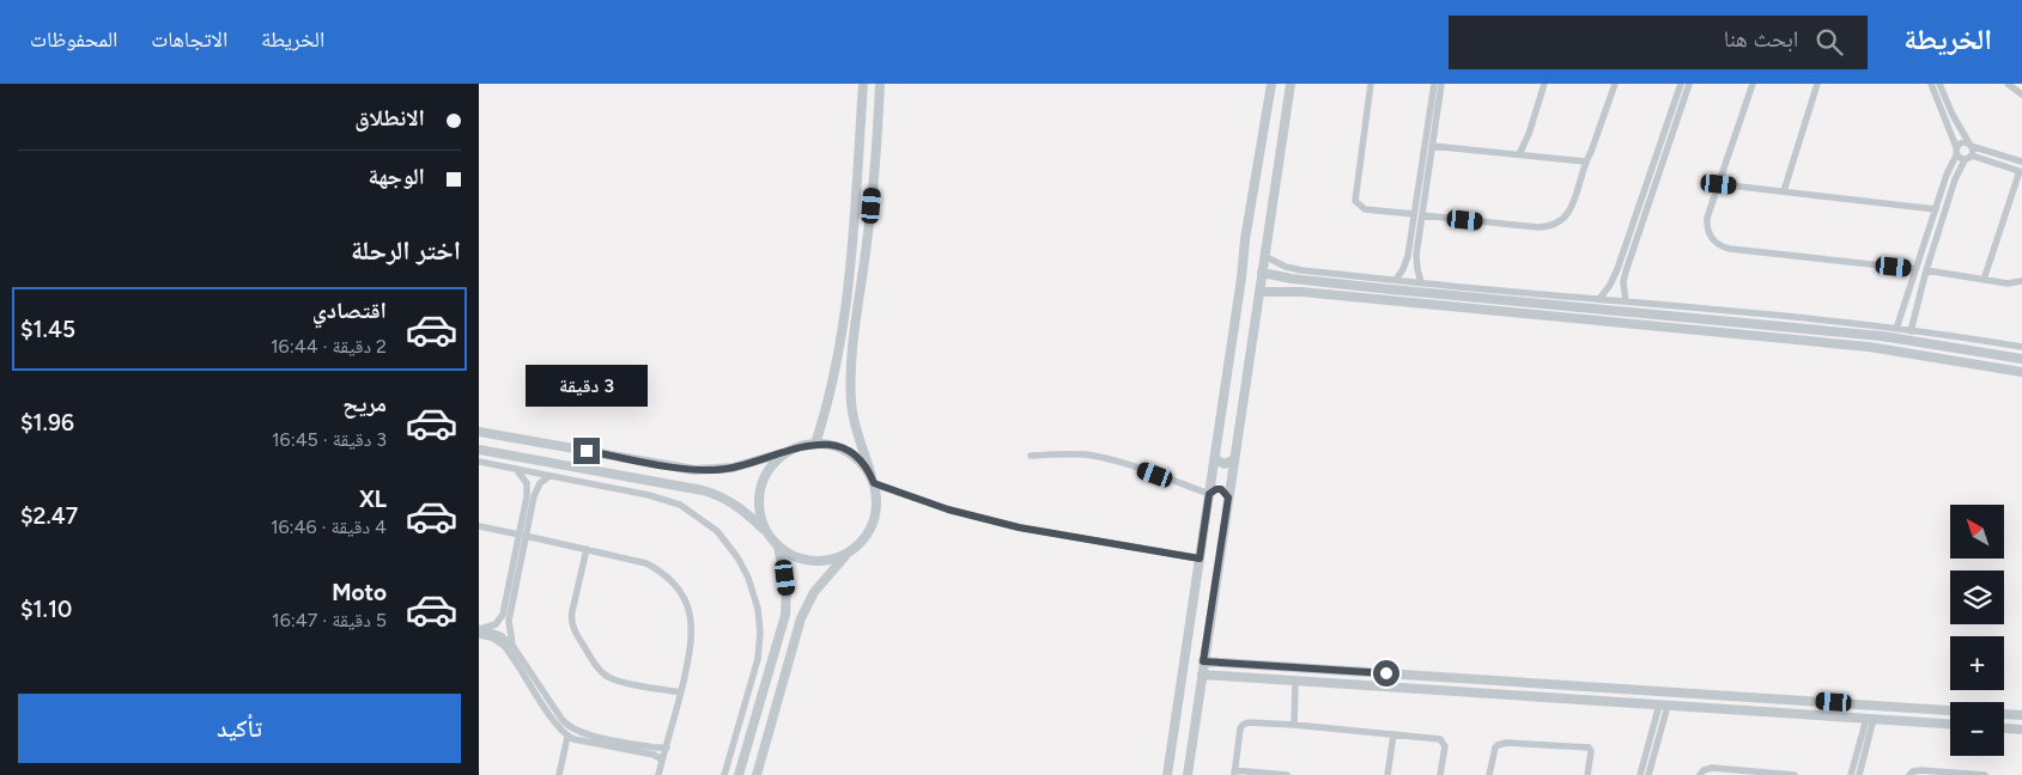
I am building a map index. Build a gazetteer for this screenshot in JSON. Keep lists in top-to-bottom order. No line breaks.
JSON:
{"north":"top left","page":{"header":"الخريطة","search":"ابحث هنا","nav":["الخريطة","الاتجاهات","المحفوظات"],"banner":["الانطلاق","الوجهة"],"heading":"اختر الرحلة","list":[{"name":"اقتصادي","note":"2 دقيقة · 16:44","value":"$1.45"},{"name":"مريح","note":"3 دقيقة · 16:45","value":"$1.96"},{"name":"XL","note":"4 دقيقة · 16:46","value":"$2.47"},{"name":"Moto","note":"5 دقيقة · 16:47","value":"$1.10"}],"bubble":"3 دقيقة","map_buttons":["+","−"],"buttons":"تأكيد"}}
